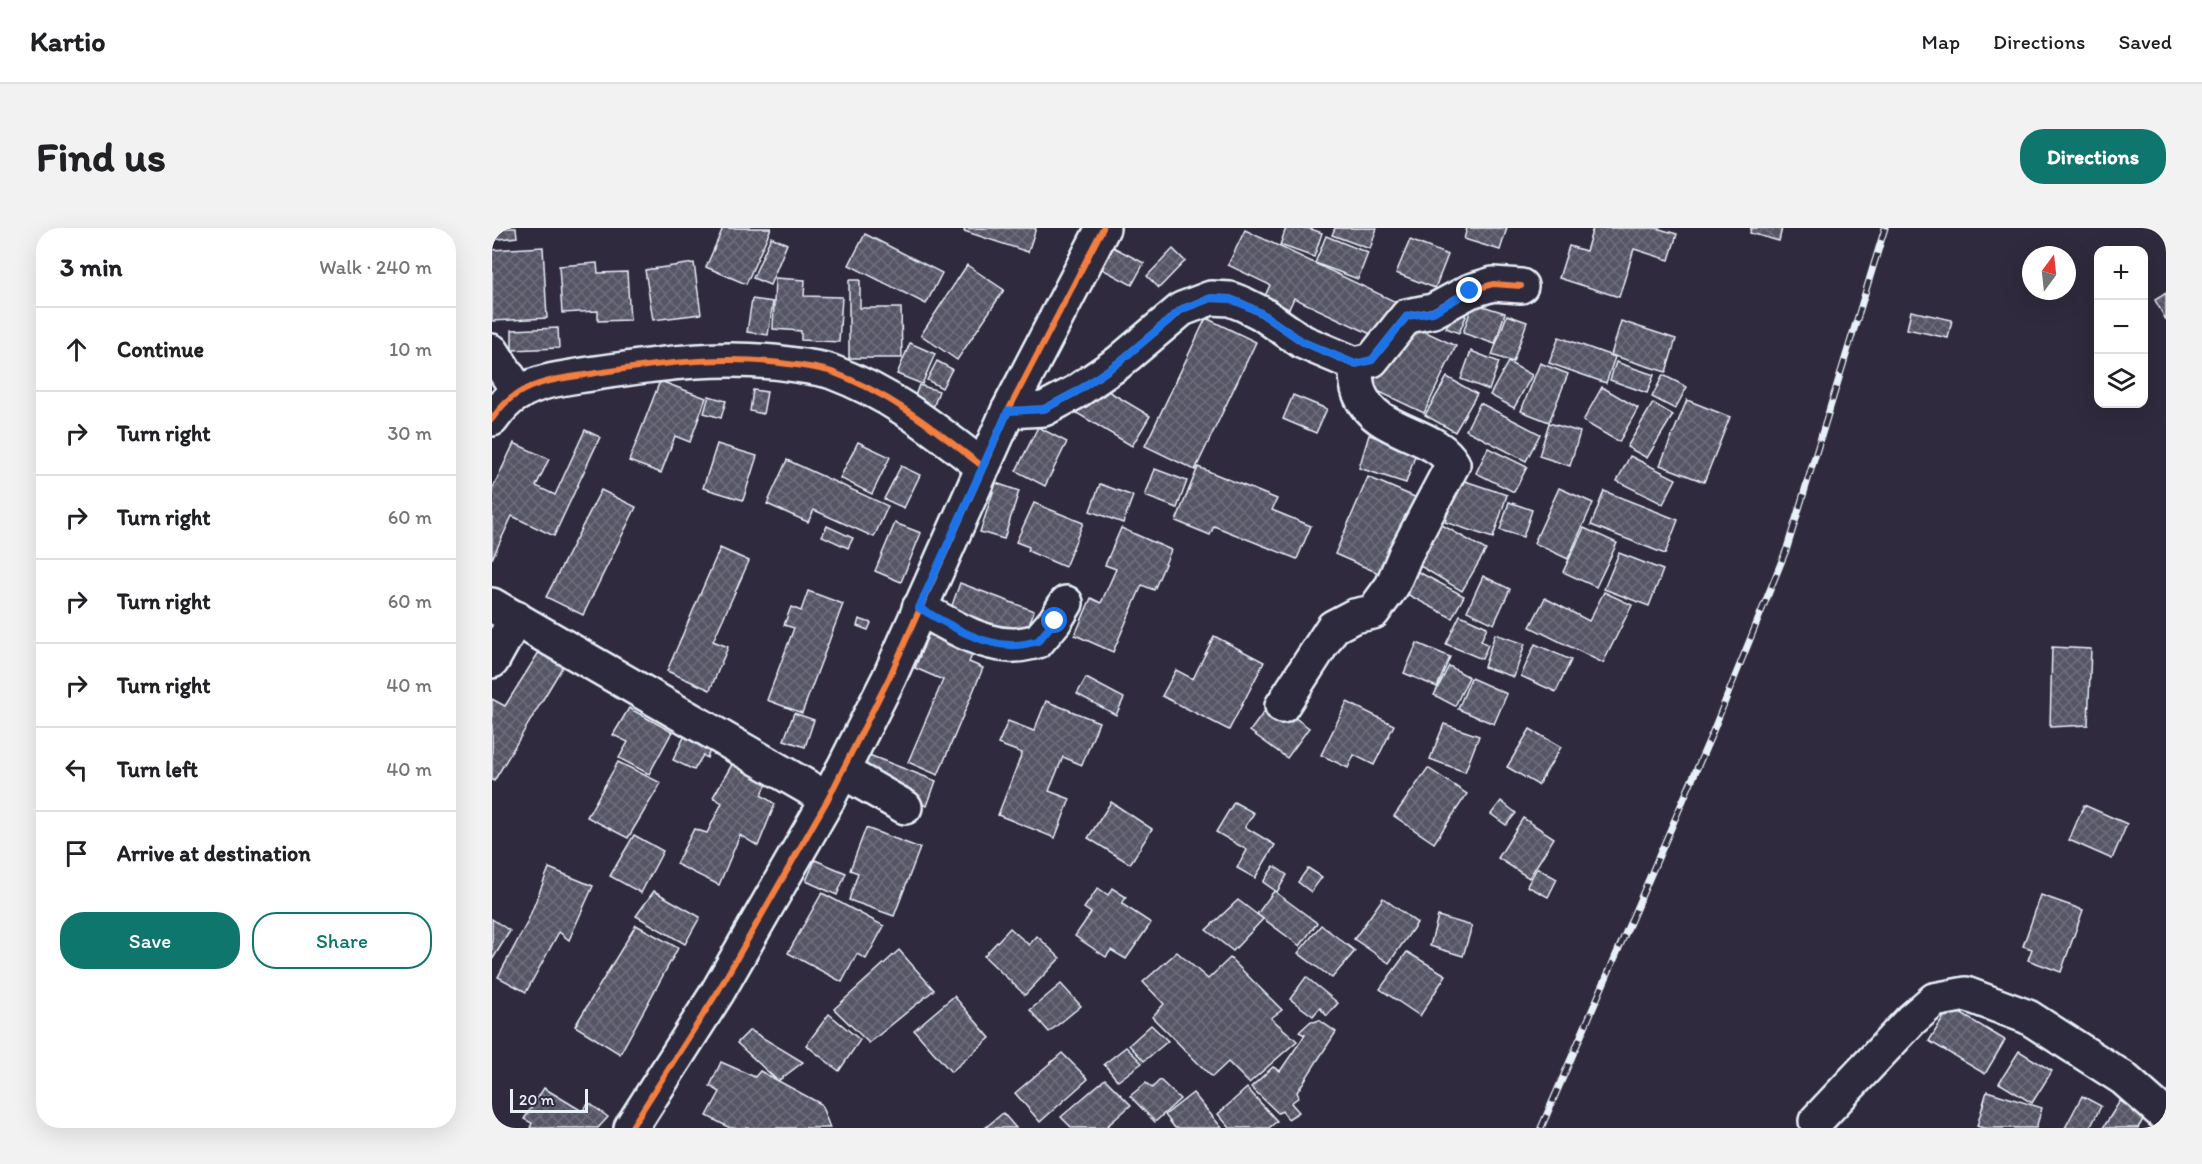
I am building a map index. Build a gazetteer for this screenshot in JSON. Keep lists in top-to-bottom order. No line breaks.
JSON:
{"scale_bar":"20 m","north":"top","page":{"header":"Kartio","nav":["Map","Directions","Saved"],"buttons":["Directions",["Save","Share"]],"title":"Find us","heading":["3 min","Walk · 240 m"],"map_buttons":["+","−"],"list":[["Continue","10 m"],["Turn right","30 m"],["Turn right","60 m"],["Turn right","60 m"],["Turn right","40 m"],["Turn left","40 m"],"Arrive at destination"],"scale":"20 m"}}
